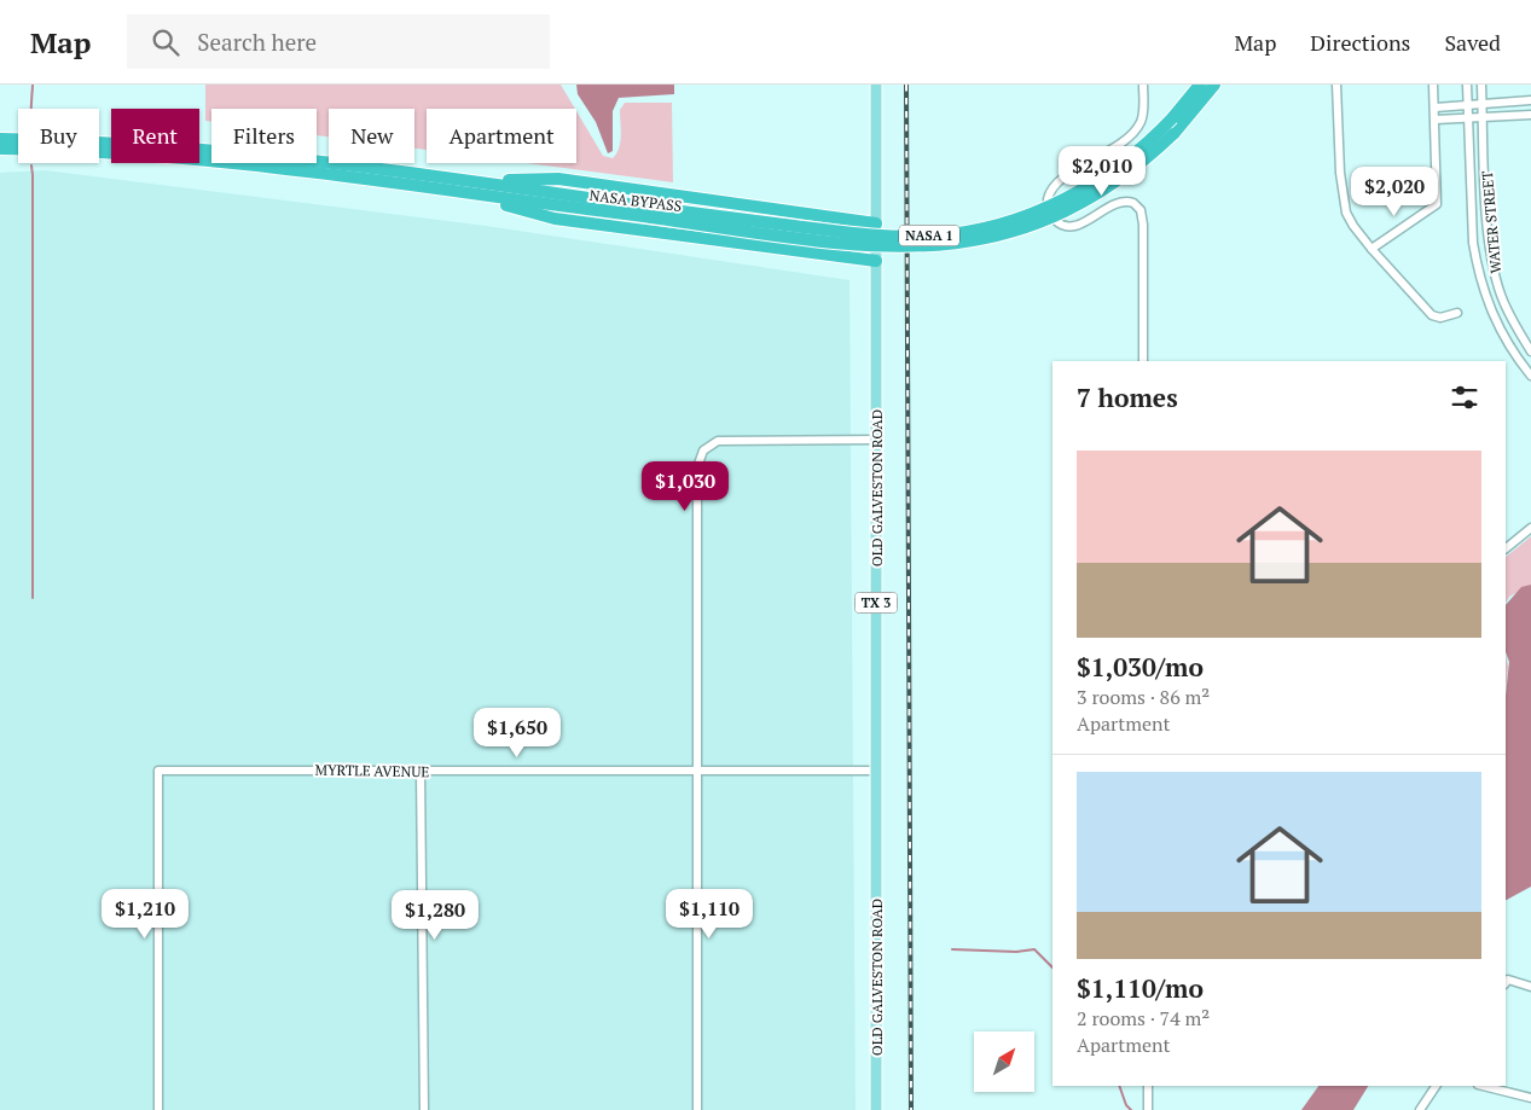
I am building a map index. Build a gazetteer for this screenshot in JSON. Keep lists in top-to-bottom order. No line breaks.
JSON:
{"streets":{"highway":["NASA BYPASS","NASA 1"],"main road":["OLD GALVESTON ROAD","TX 3"],"street":["WATER STREET","MYRTLE AVENUE"]},"crossings":[["OLD GALVESTON ROAD","MYRTLE AVENUE"]],"north":"top right","page":{"header":"Map","search":"Search here","nav":["Map","Directions","Saved"],"chip":["Buy","Rent","Filters","New","Apartment"],"price":["$2,010","$2,020","$1,030","$1,650","$1,210","$1,110","$1,280"],"heading":"7 homes","list":[{"name":"$1,030/mo","note":"3 rooms · 86 m² · Apartment"},{"name":"$1,110/mo","note":"2 rooms · 74 m² · Apartment"}]}}
